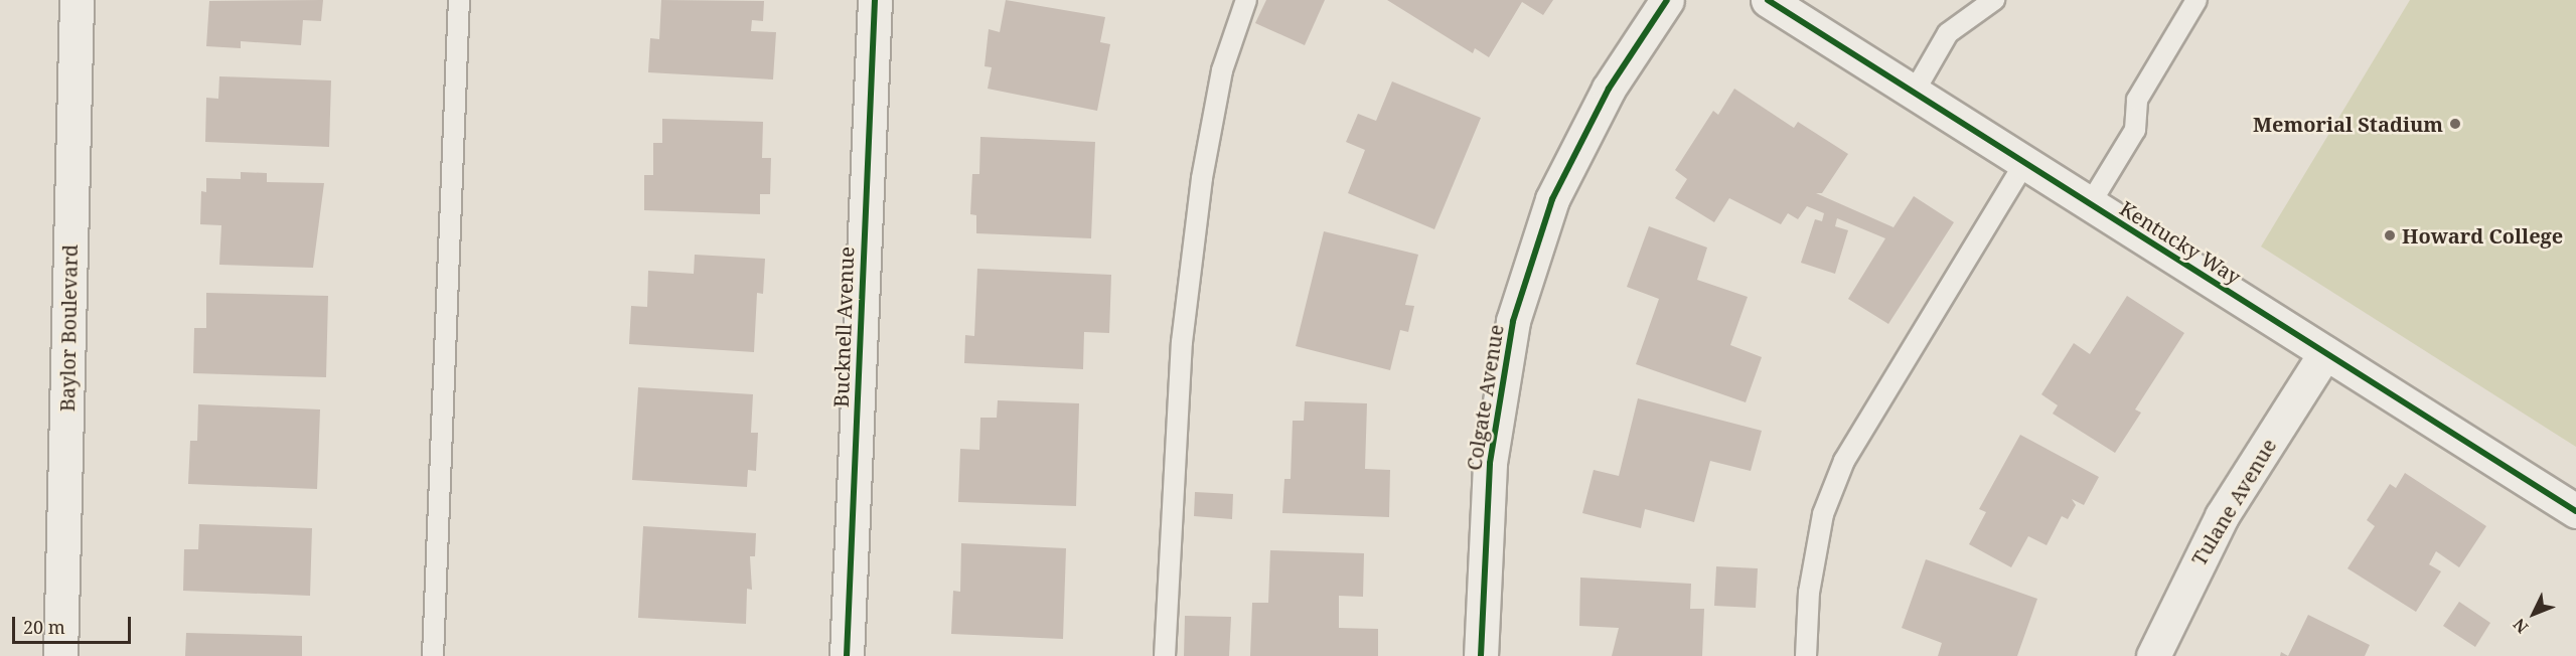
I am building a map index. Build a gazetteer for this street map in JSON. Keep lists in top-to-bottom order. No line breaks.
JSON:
{"streets":{"street":["Kentucky Way","Bucknell Avenue","Baylor Boulevard","Colgate Avenue","Tulane Avenue"]},"crossings":[["Kentucky Way","Tulane Avenue"]],"places":["Memorial Stadium","Howard College"],"scale_bar":"20 m","north":"bottom left"}
